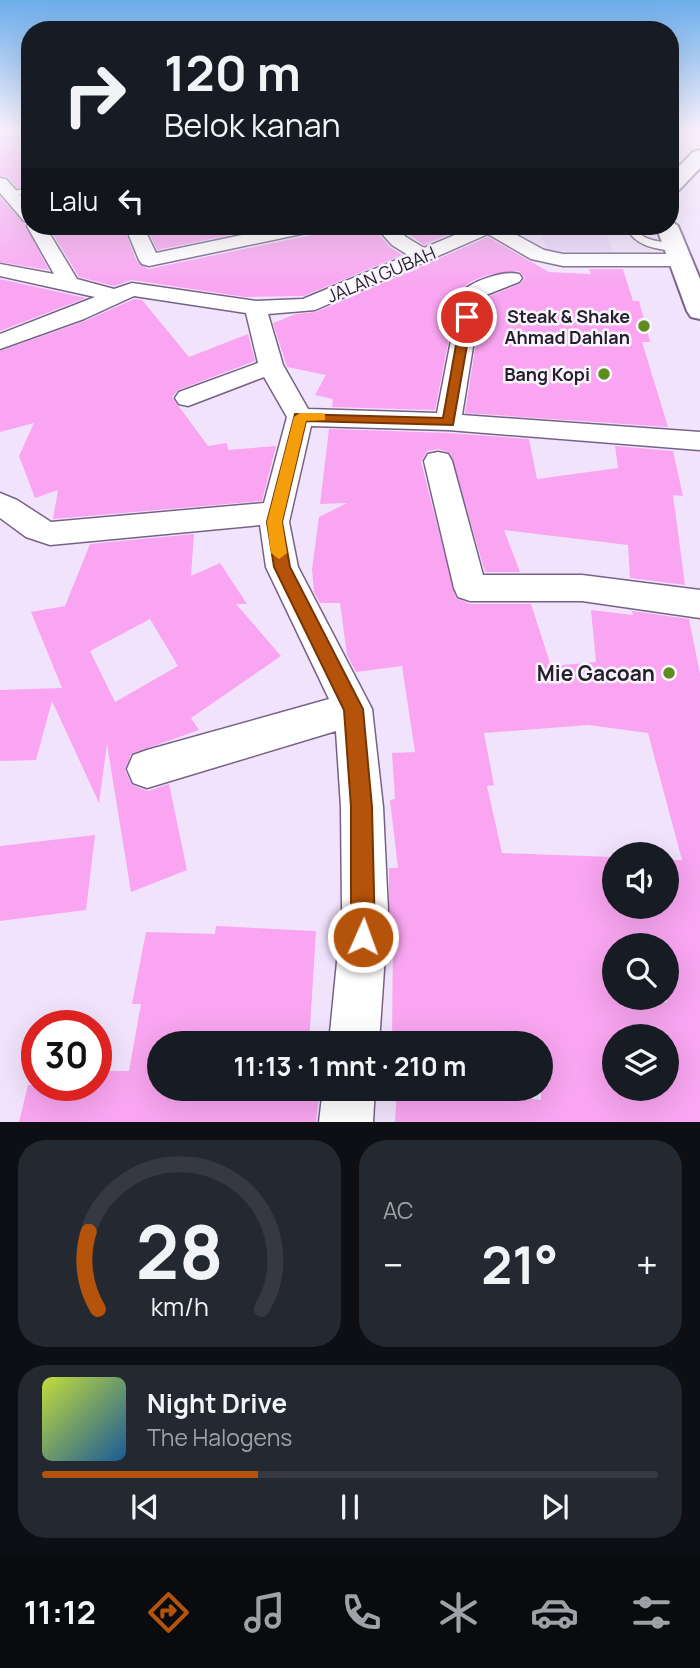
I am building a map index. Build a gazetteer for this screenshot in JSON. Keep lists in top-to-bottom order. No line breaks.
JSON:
{"streets":{"street":["JALAN GUBAH"]},"places":["Steak & Shake Ahmad Dahlan","Bang Kopi","Mie Gacoan"],"page":{"turn":["120 m","Belok kanan"],"then":"Lalu","limit":"30","trip":"11:13 · 1 mnt · 210 m","tile":"AC","heat":["−","21°","+"],"song":["Night Drive","The Halogens"],"tabs":"11:12","gauge":["28","km/h"]}}
